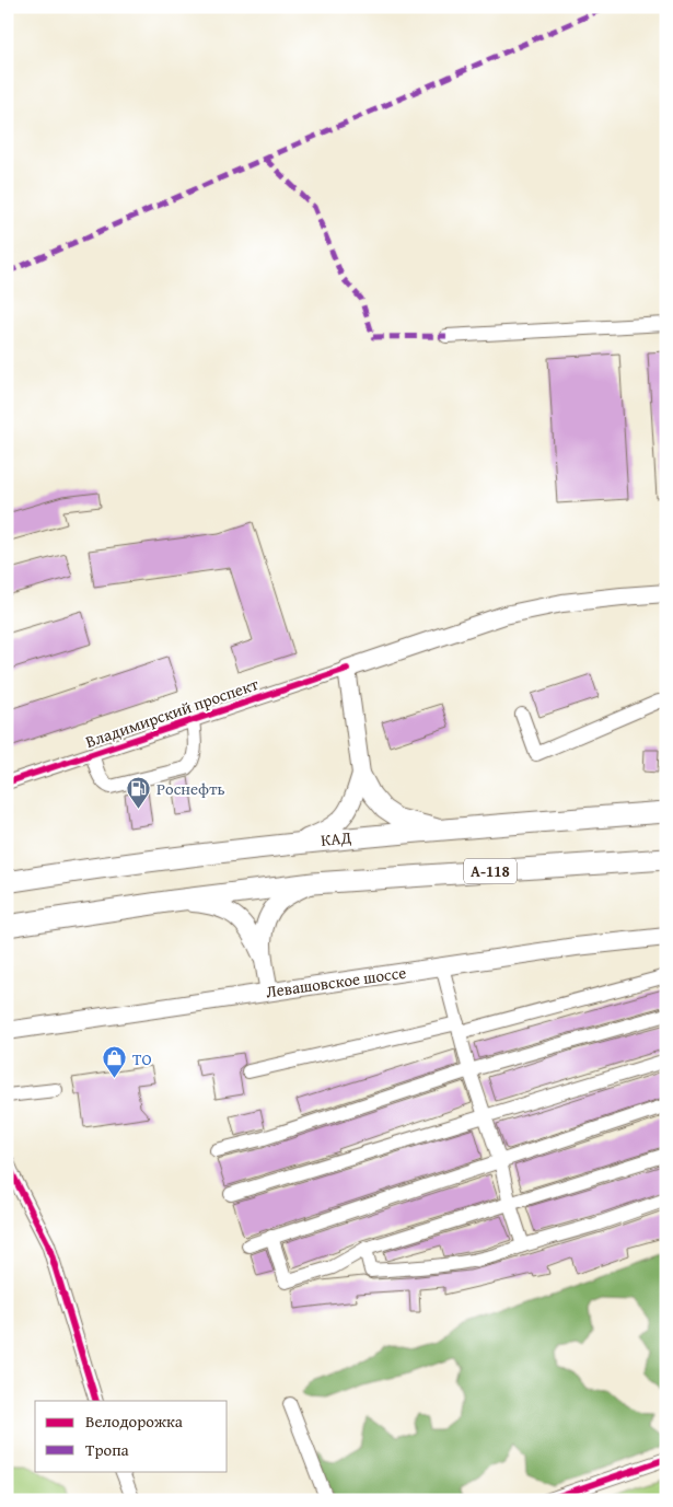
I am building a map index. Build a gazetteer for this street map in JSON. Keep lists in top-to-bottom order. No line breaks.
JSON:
{"streets":{"highway":["КАД","А-118"],"main road":["Владимирский проспект","Левашовское шоссе"]},"places":{"fuel station":["Роснефть"],"shop":["ТО"]},"legend":["Велодорожка","Тропа"]}
